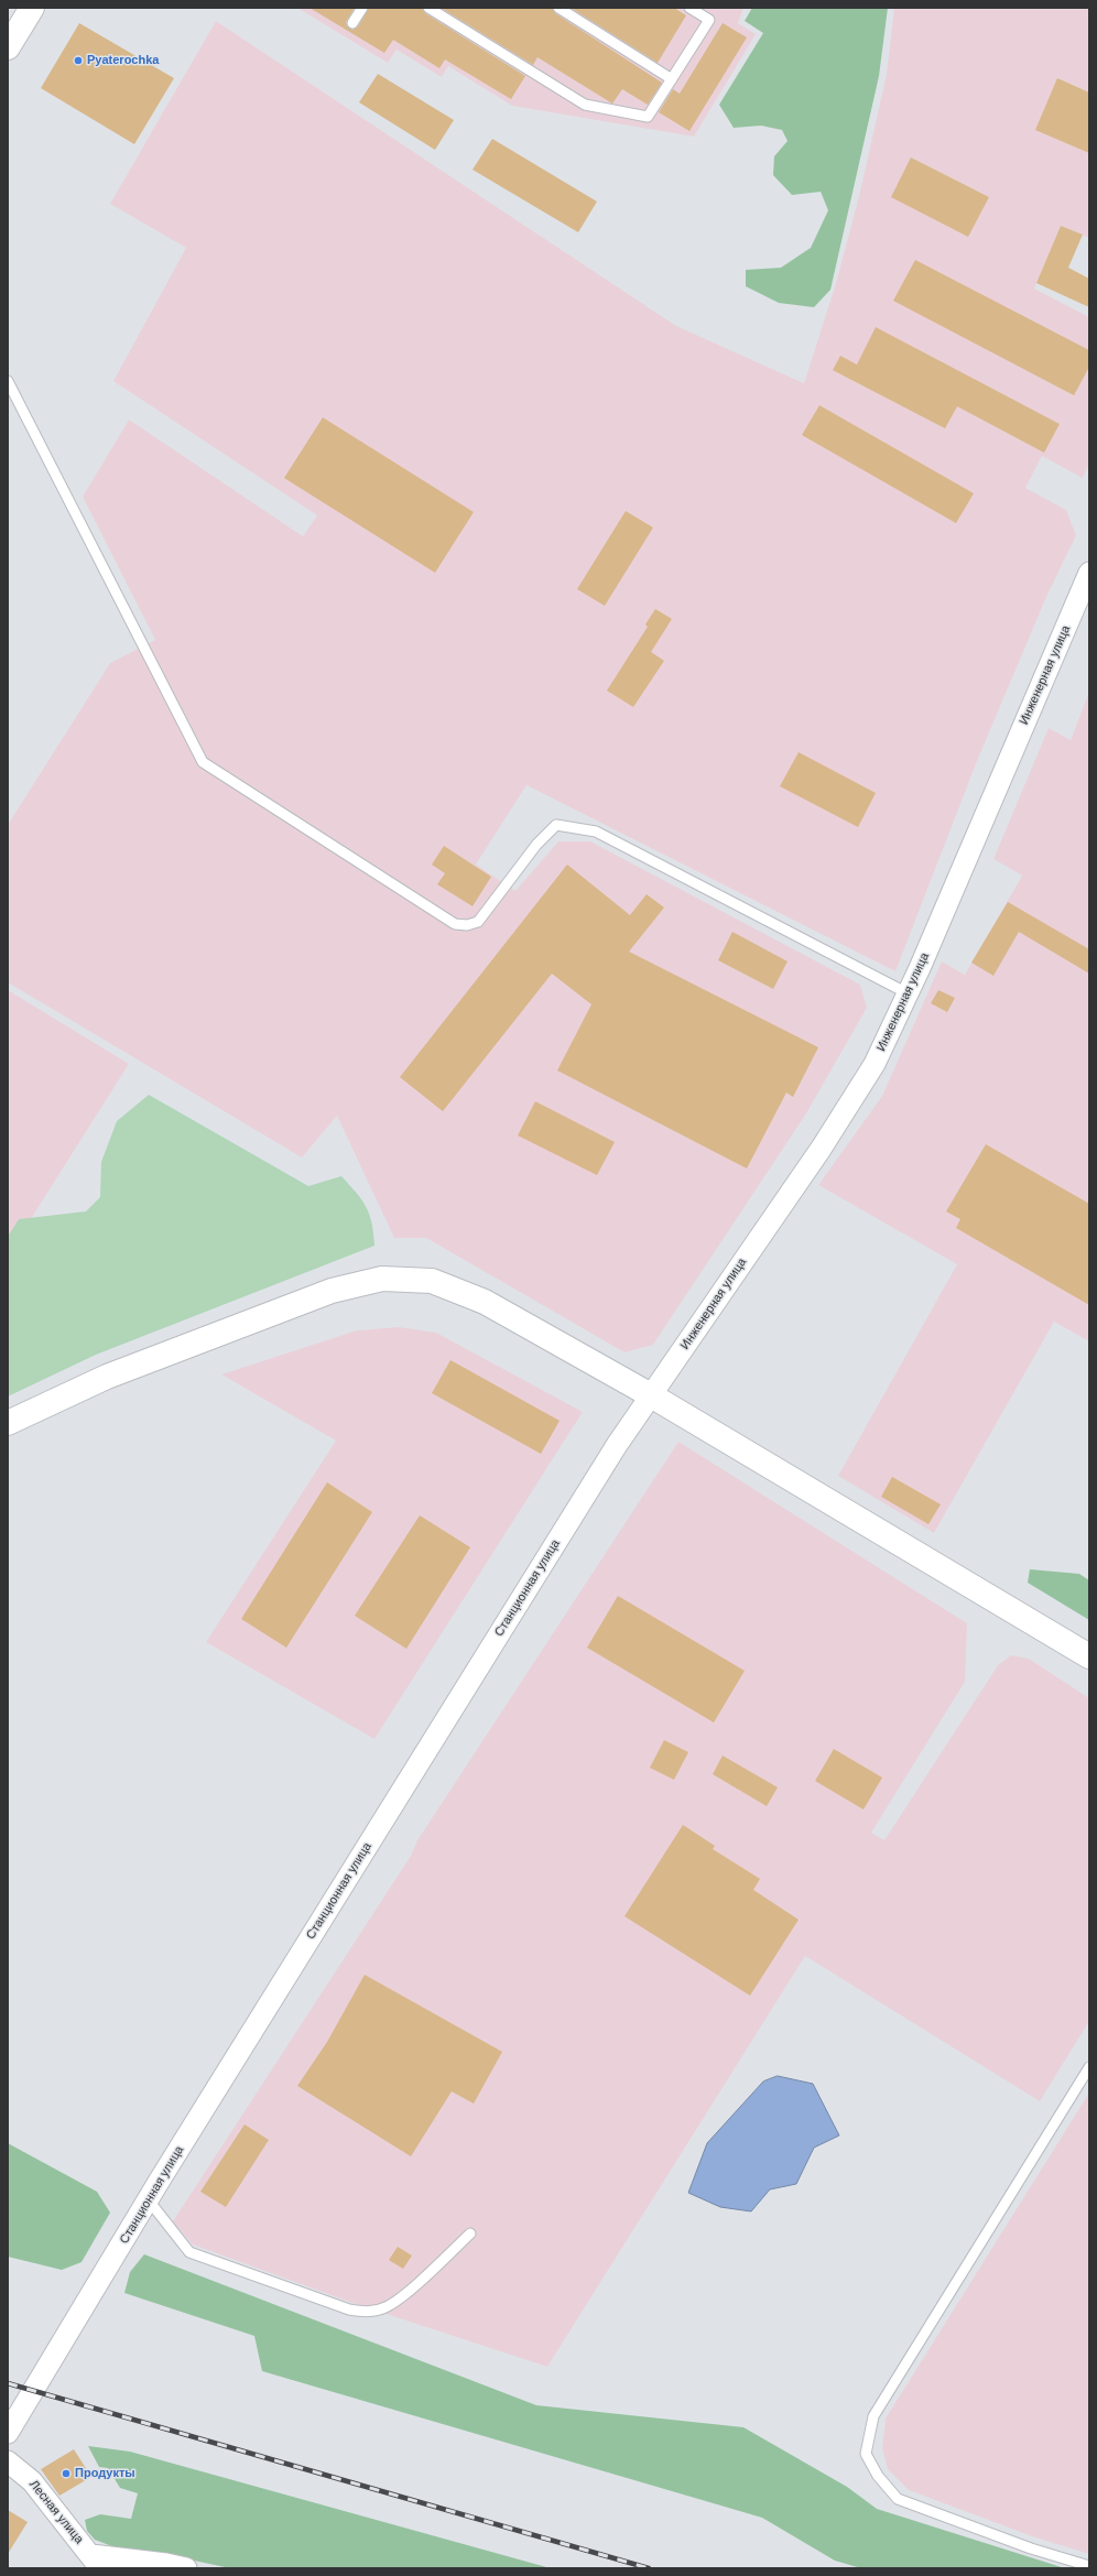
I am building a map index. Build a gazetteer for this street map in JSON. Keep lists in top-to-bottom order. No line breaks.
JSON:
{"streets":{"street":["Инженерная улица","Станционная улица","Лесная улица"]},"crossings":[["Инженерная улица","Станционная улица"]],"places":["Pyaterochka","Продукты"]}
